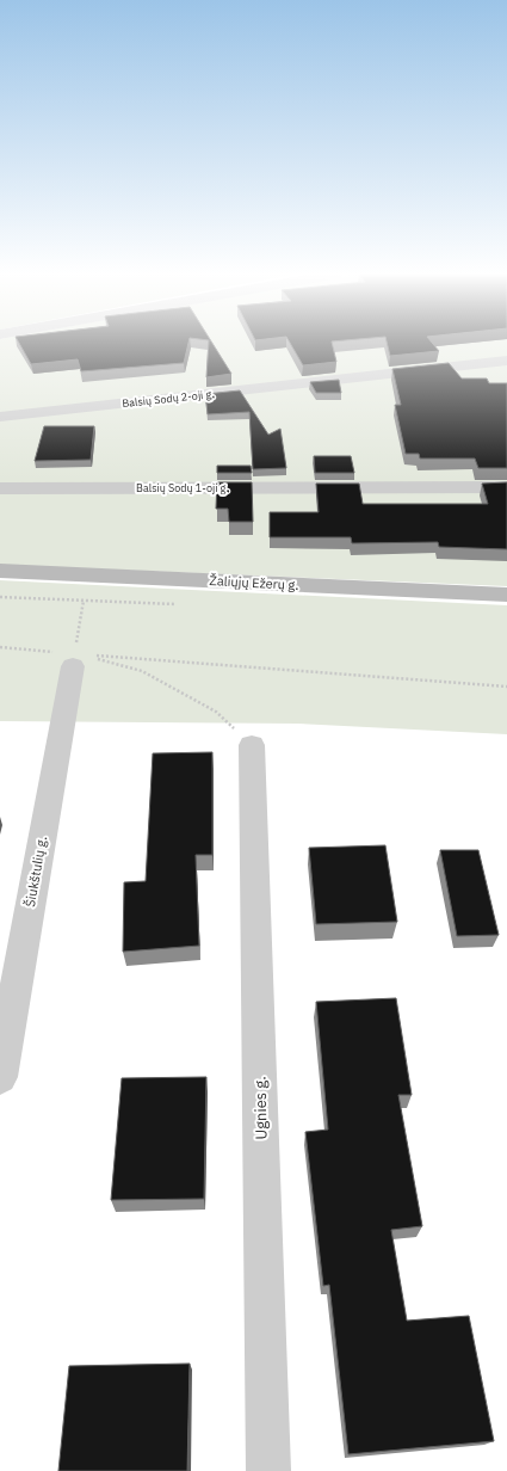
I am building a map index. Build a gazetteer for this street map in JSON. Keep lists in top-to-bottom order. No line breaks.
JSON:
{"streets":{"main road":["Žaliųjų Ežerų g."],"street":["Balsių Sodų 2-oji g.","Balsių Sodų 1-oji g.","Šiukštulių g.","Ugnies g."]}}
